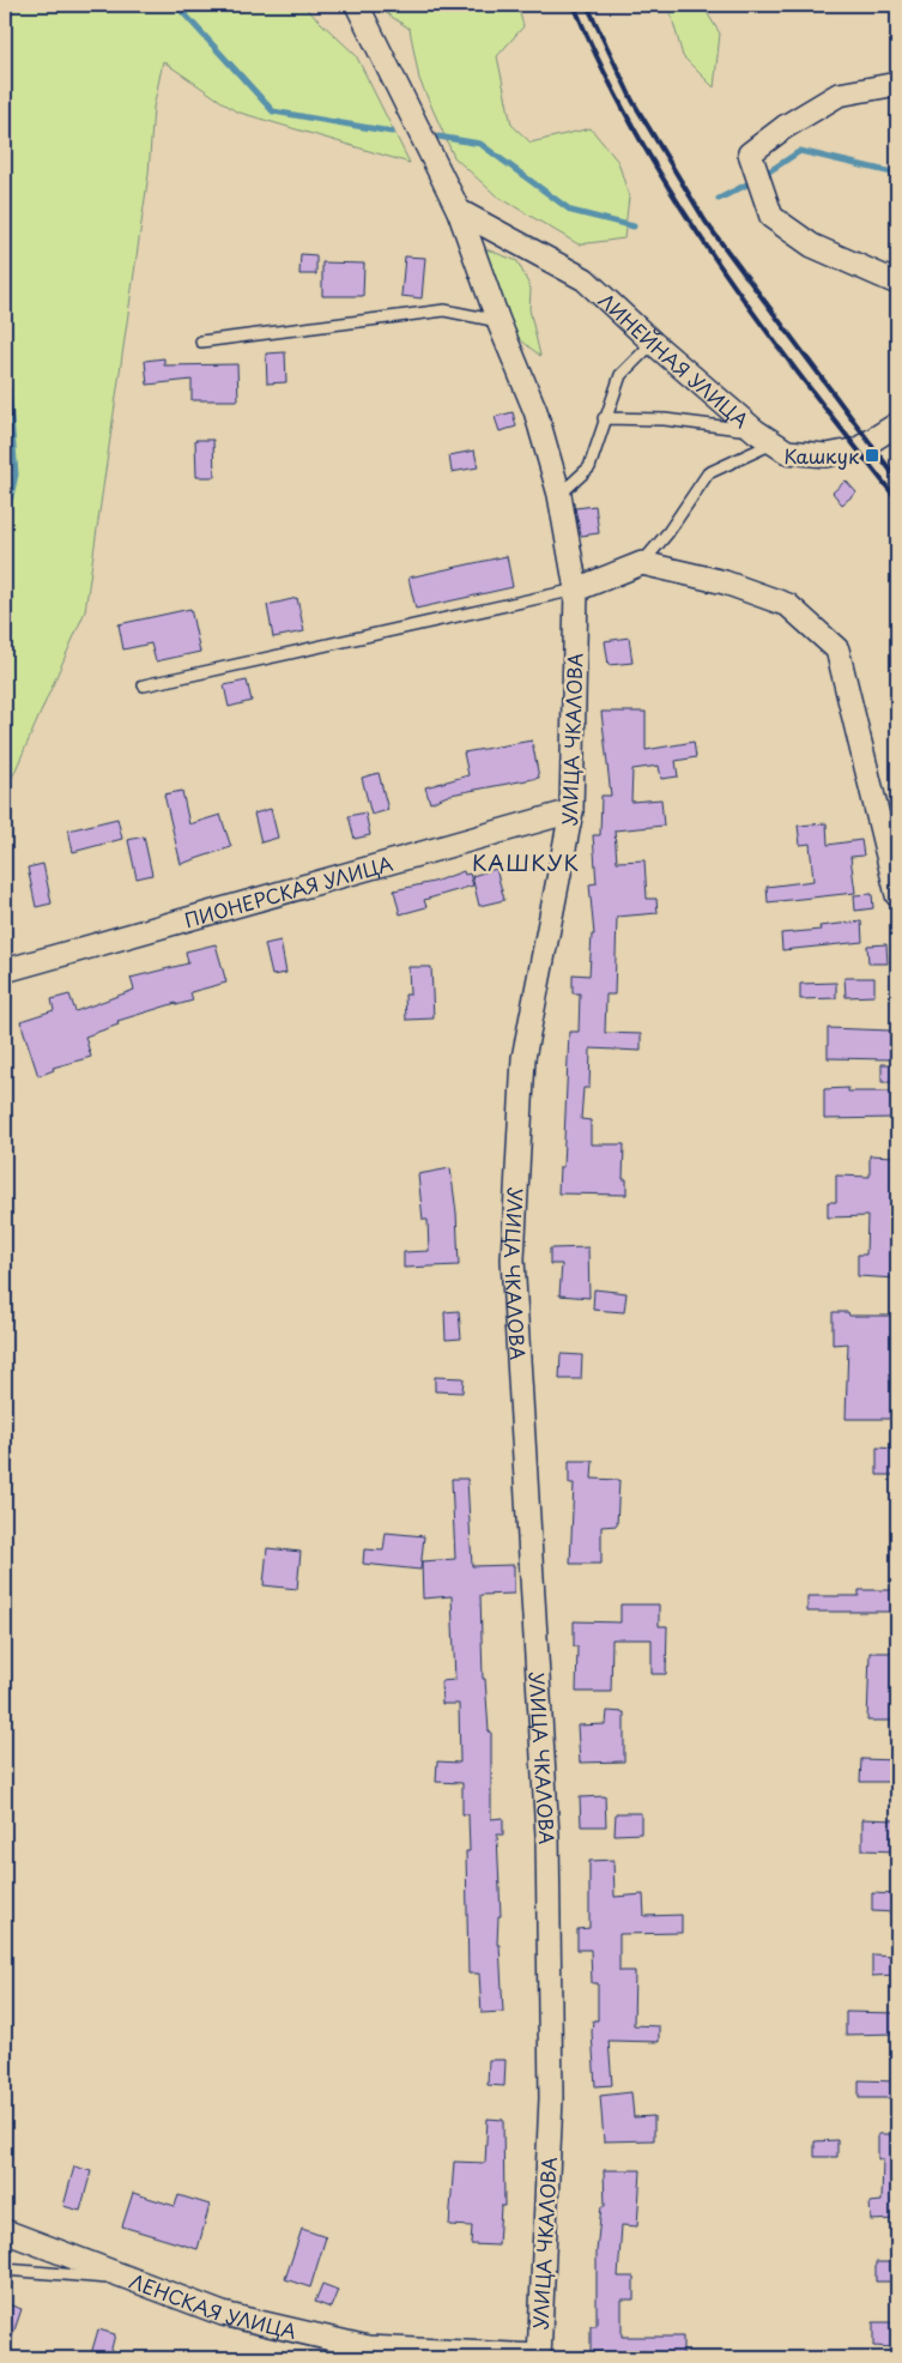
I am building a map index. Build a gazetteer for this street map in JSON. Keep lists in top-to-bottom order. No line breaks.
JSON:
{"streets":{"street":["ЛИНЕЙНАЯ УЛИЦА","УЛИЦА ЧКАЛОВА","ПИОНЕРСКАЯ УЛИЦА","ЛЕНСКАЯ УЛИЦА"]},"crossings":[["ЛИНЕЙНАЯ УЛИЦА","УЛИЦА ЧКАЛОВА"],["УЛИЦА ЧКАЛОВА","ПИОНЕРСКАЯ УЛИЦА"],["УЛИЦА ЧКАЛОВА","ЛЕНСКАЯ УЛИЦА"]],"districts":["КАШКУК"],"places":{"transit":["Кашкук"]}}
